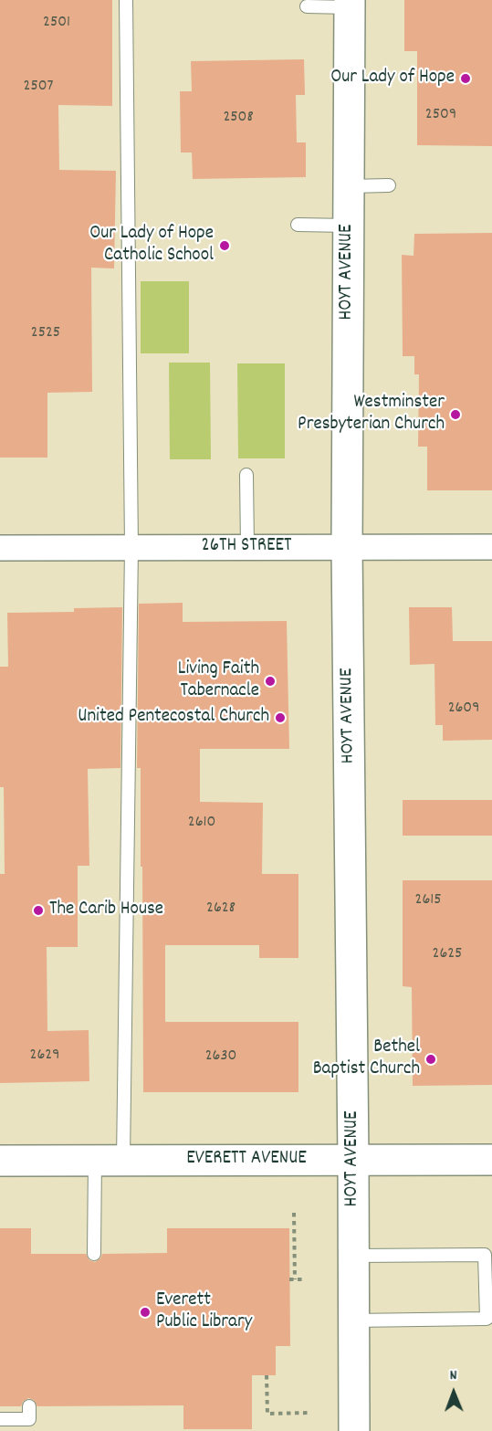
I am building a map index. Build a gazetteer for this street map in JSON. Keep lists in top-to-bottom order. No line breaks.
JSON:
{"streets":{"street":["HOYT AVENUE","26TH STREET","EVERETT AVENUE"]},"crossings":[["HOYT AVENUE","26TH STREET"],["HOYT AVENUE","EVERETT AVENUE"]],"places":["Our Lady of Hope","Our Lady of Hope Catholic School","Westminster Presbyterian Church","Living Faith Tabernacle","United Pentecostal Church","The Carib House","Bethel Baptist Church","Everett Public Library"],"house_numbers":["2501","2507","2509","2508","2525","2609","2610","2615","2628","2625","2629","2630"],"north":"top"}
